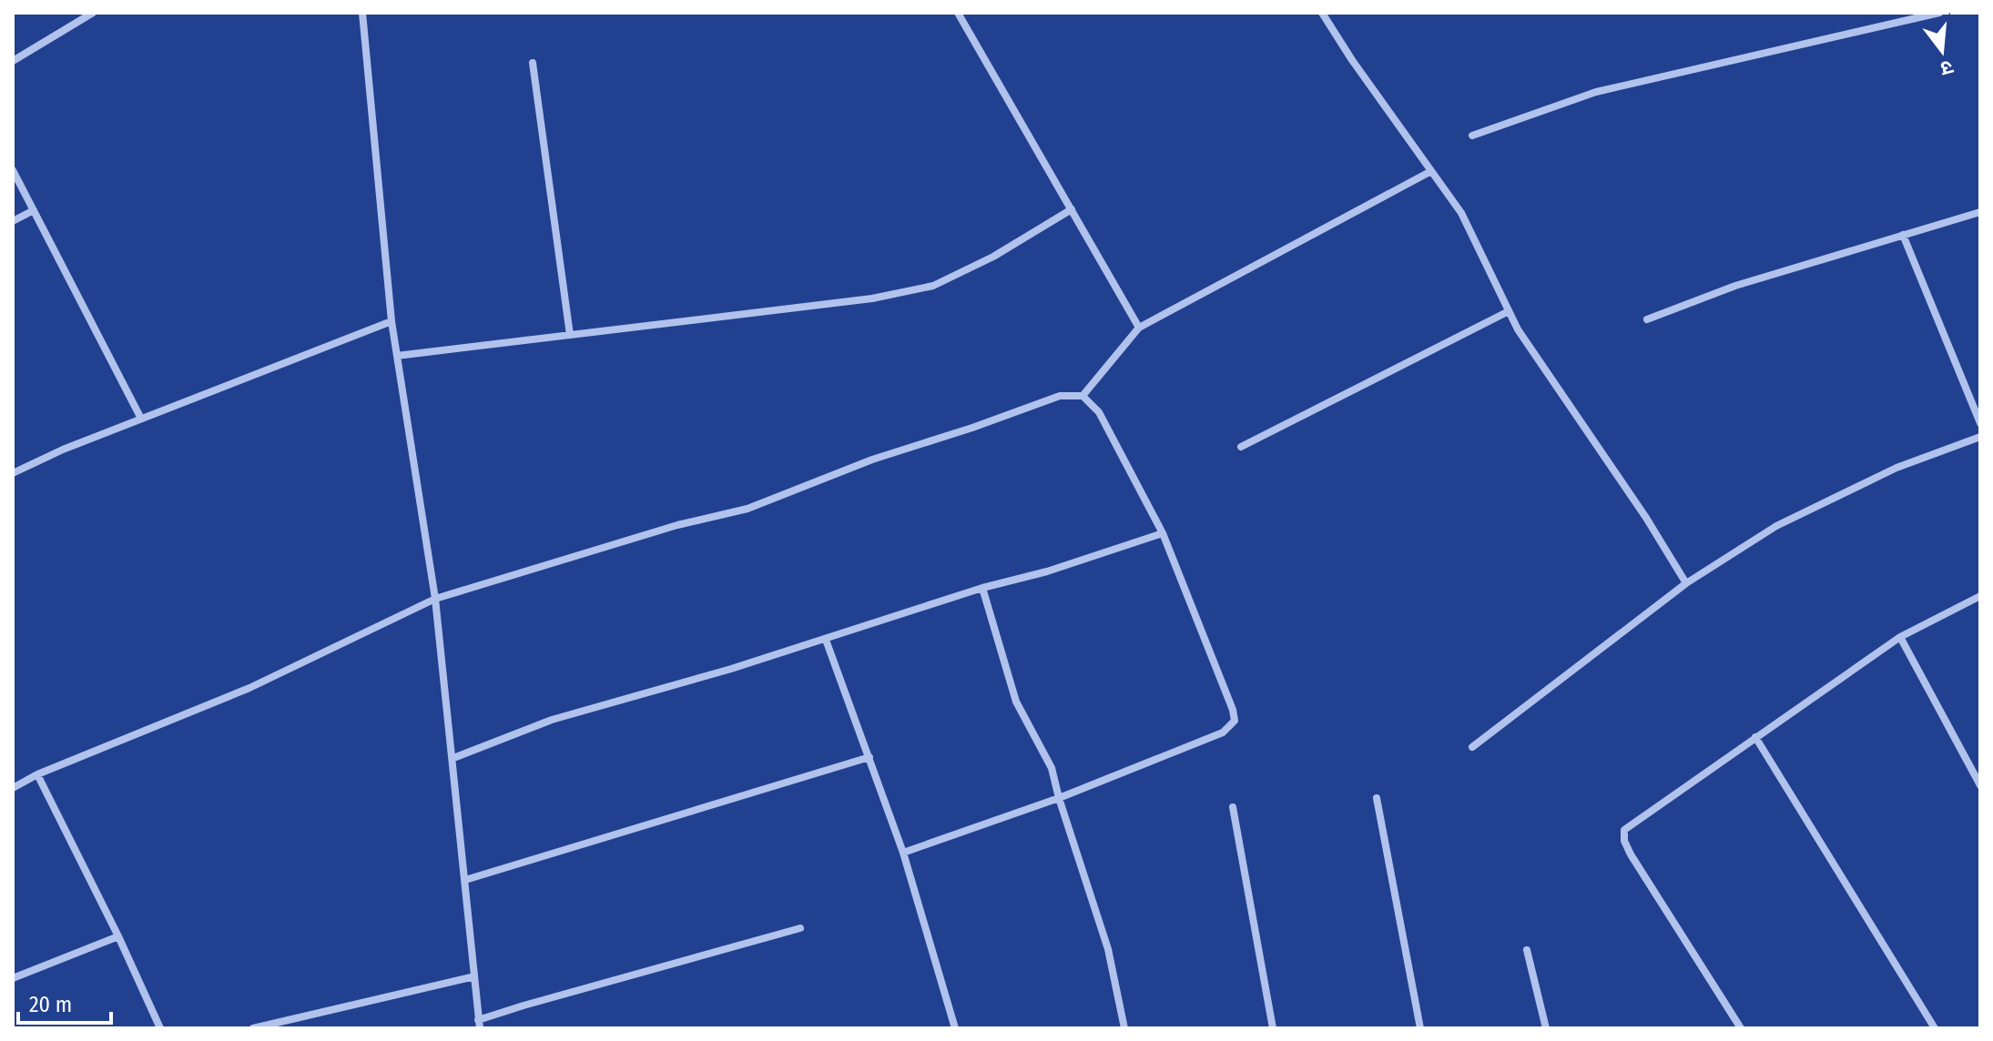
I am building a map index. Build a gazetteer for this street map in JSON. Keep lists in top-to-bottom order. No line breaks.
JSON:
{"scale_bar":"20 m","north":"bottom"}
